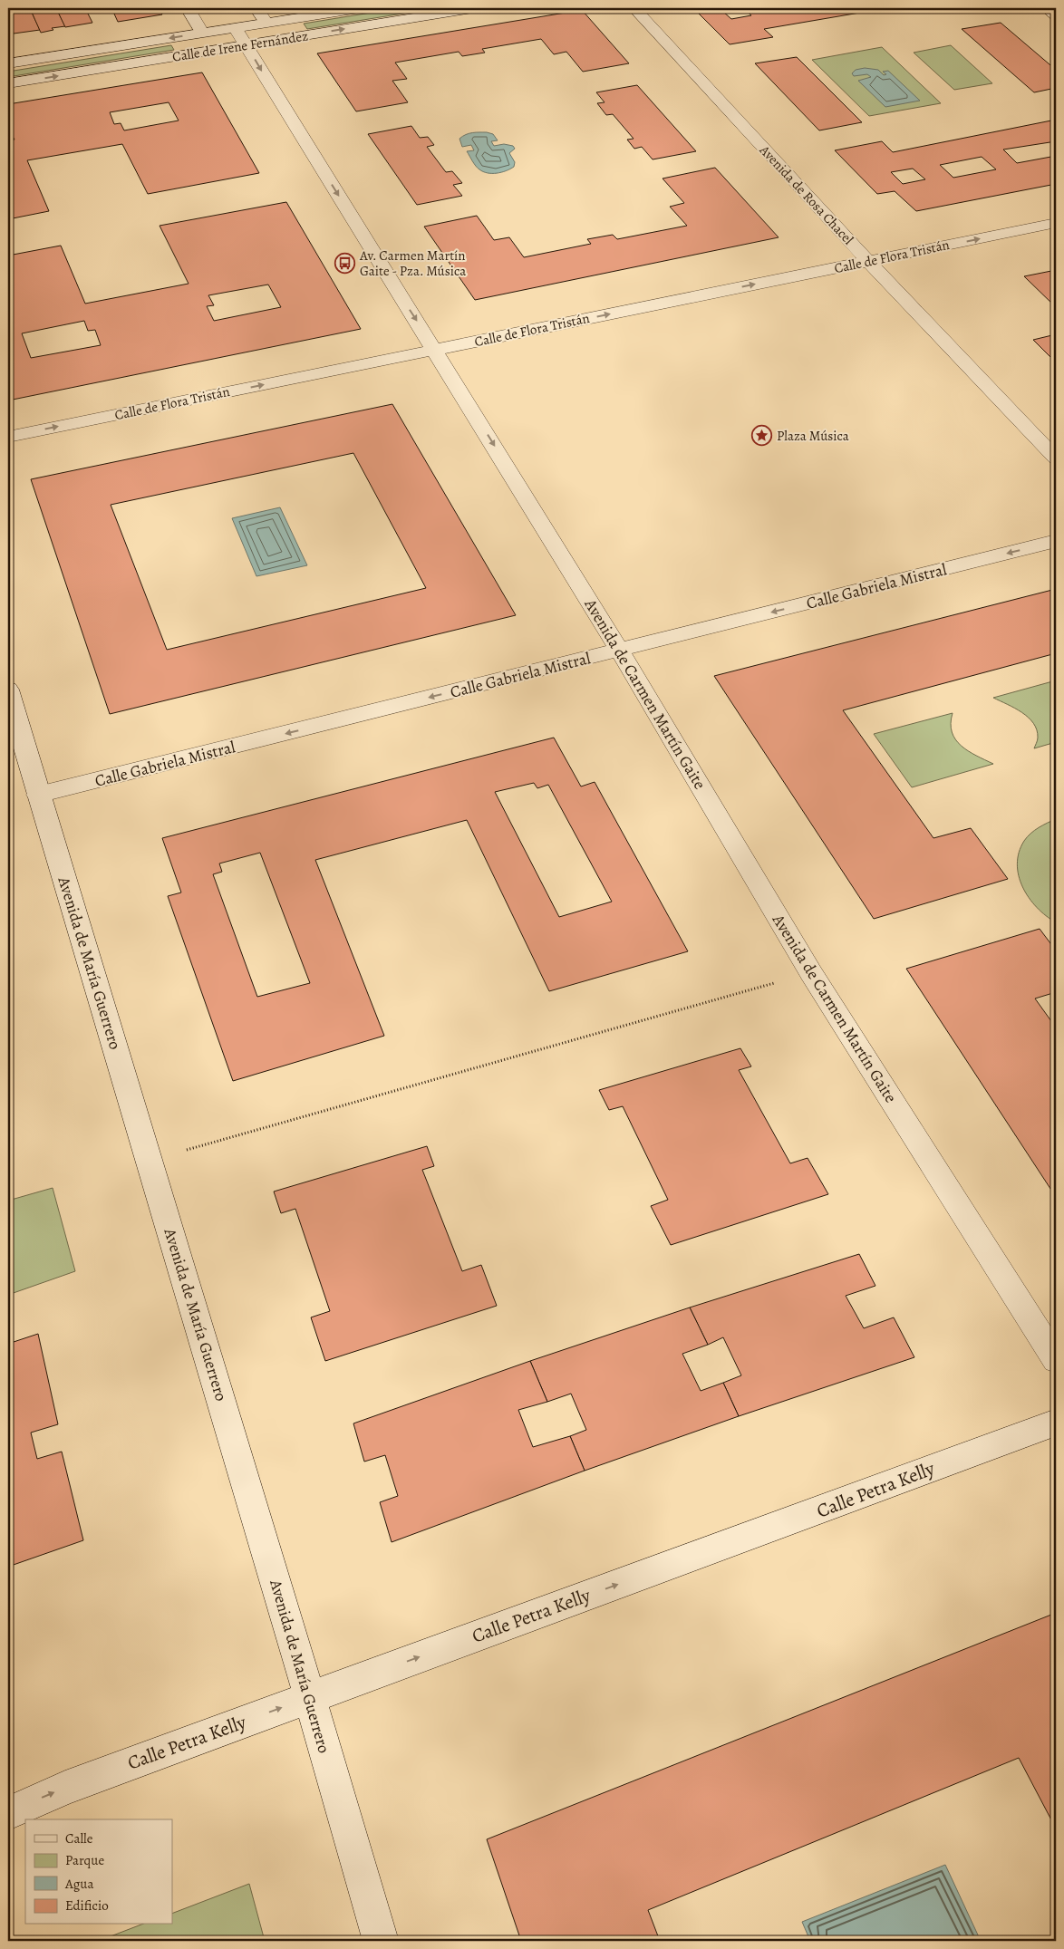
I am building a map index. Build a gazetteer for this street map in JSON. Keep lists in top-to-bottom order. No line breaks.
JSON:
{"streets":{"street":["Calle de Irene Fernández","Avenida de Rosa Chacel","Calle de Flora Tristán","Calle Gabriela Mistral","Avenida de Carmen Martín Gaite","Avenida de María Guerrero","Calle Petra Kelly"]},"crossings":[["Calle de Irene Fernández","Avenida de Carmen Martín Gaite"],["Avenida de Rosa Chacel","Calle de Flora Tristán"],["Calle de Flora Tristán","Avenida de Carmen Martín Gaite"],["Calle Gabriela Mistral","Avenida de Carmen Martín Gaite"],["Calle Gabriela Mistral","Avenida de María Guerrero"],["Avenida de María Guerrero","Calle Petra Kelly"]],"one_way":["Calle de Flora Tristán","Calle Gabriela Mistral","Avenida de Carmen Martín Gaite","Calle Petra Kelly"],"places":{"bus stop":["Av. Carmen Martín Gaite - Pza. Música"],"place":["Plaza Música"]},"legend":["Calle","Parque","Agua","Edificio"]}
